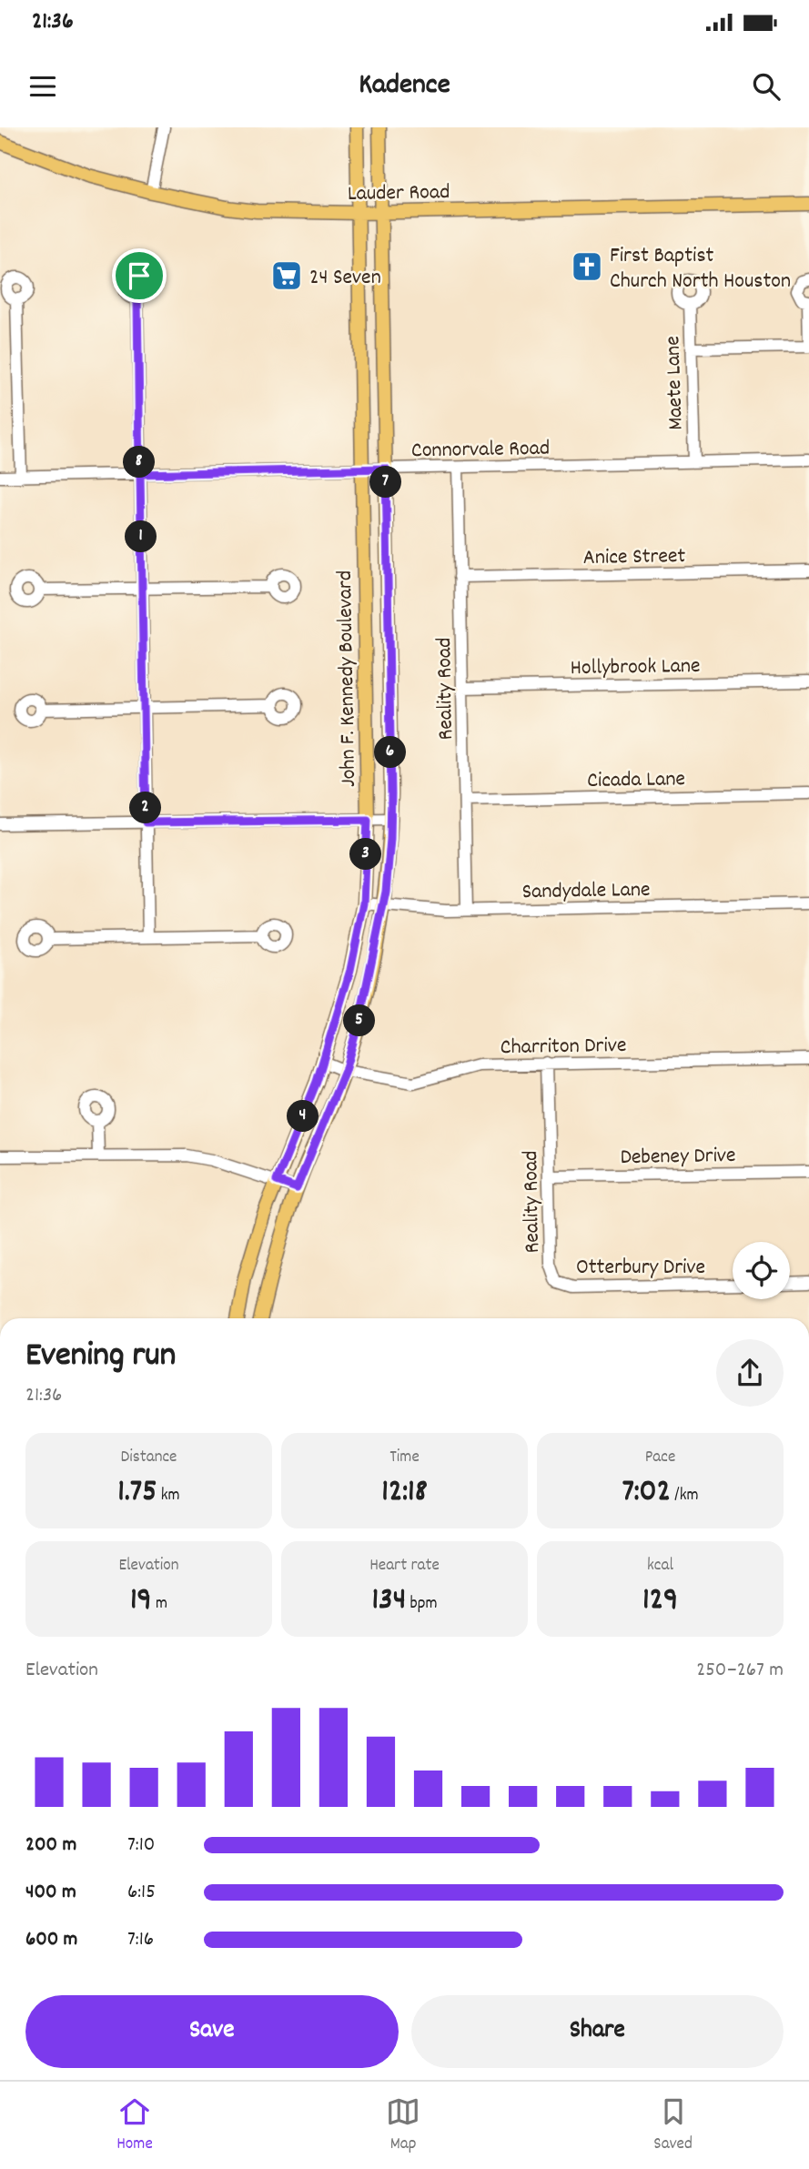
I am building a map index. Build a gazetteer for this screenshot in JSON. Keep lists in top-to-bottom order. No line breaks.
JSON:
{"streets":{"main road":["Lauder Road","John F. Kennedy Boulevard"],"street":["Maete Lane","Connorvale Road","Anice Street","Hollybrook Lane","Reality Road","Cicada Lane","Sandydale Lane","Charriton Drive","Debeney Drive","Otterbury Drive"]},"crossings":[["Lauder Road","John F. Kennedy Boulevard"],["Maete Lane","Connorvale Road"],["Connorvale Road","John F. Kennedy Boulevard"],["Connorvale Road","Reality Road"],["Anice Street","Reality Road"],["Hollybrook Lane","Reality Road"],["John F. Kennedy Boulevard","Sandydale Lane"],["John F. Kennedy Boulevard","Charriton Drive"],["Reality Road","Cicada Lane"],["Reality Road","Sandydale Lane"],["Reality Road","Charriton Drive"],["Reality Road","Debeney Drive"],["Reality Road","Otterbury Drive"]],"places":{"church":["First Baptist Church North Houston"],"supermarket":["24 Seven"]},"page":{"status":"21:36","header":"Kadence","pins":["8","7","1","6","2","3","5","4"],"heading":["Evening run","21:36"],"stats":[["Distance","1.75 km"],["Time","12:18"],["Pace","7:02 /km"],["Elevation","19 m"],["Heart rate","134 bpm"],["kcal","129"]],"chart":["Elevation","250–267 m"],"list":[{"name":"200 m","note":"7:10"},{"name":"400 m","note":"6:15"},{"name":"600 m","note":"7:16"}],"buttons":["Save","Share"],"tabs":["Home","Map","Saved"]}}
